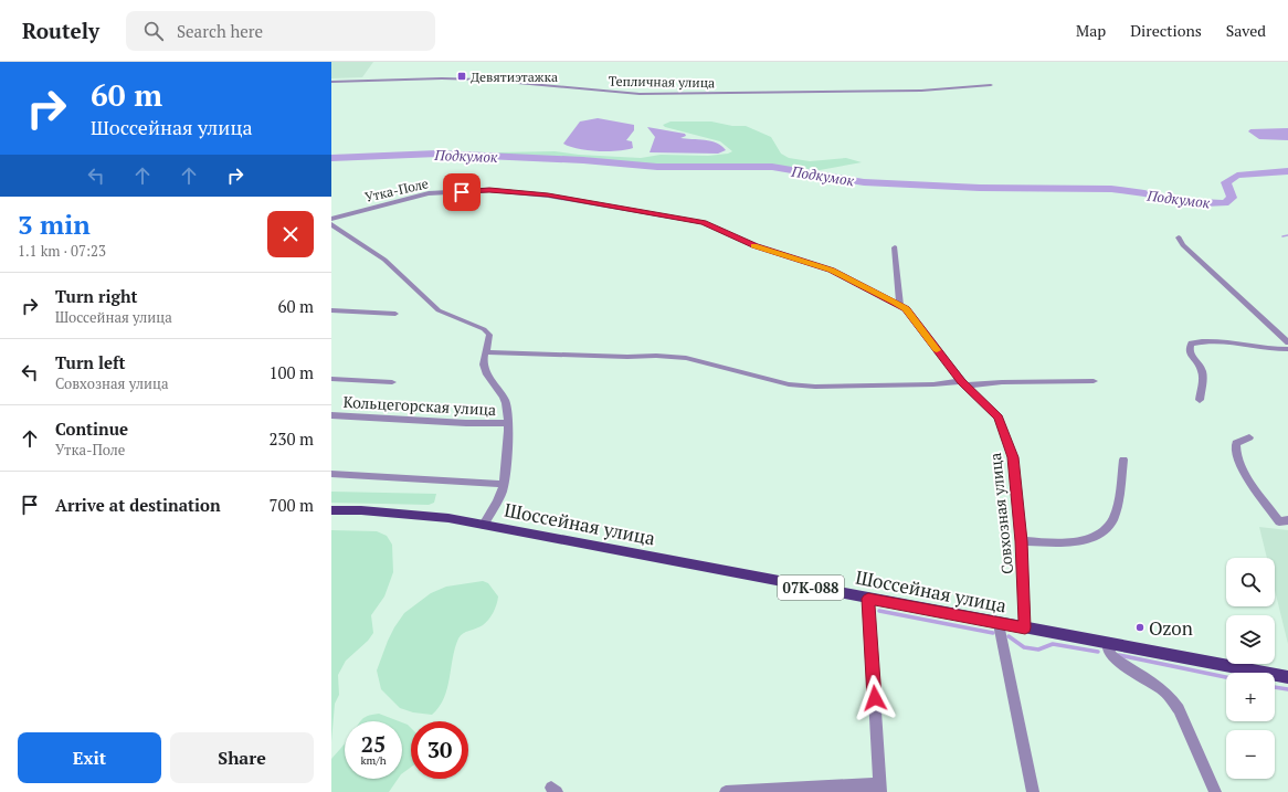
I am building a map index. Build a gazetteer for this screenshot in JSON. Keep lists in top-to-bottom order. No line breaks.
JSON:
{"streets":{"main road":["Шоссейная улица","07К-088"],"street":["Тепличная улица","Утка-Поле","Кольцегорская улица","Совхозная улица"]},"crossings":[["Утка-Поле","Совхозная улица"],["Совхозная улица","Шоссейная улица"]],"water":["Подкумок"],"places":{"transit":["Девятиэтажка"],"other":["Ozon"]},"page":{"header":"Routely","search":"Search here","nav":["Map","Directions","Saved"],"turn":["60 m","Шоссейная улица"],"heading":["3 min","1.1 km · 07:23"],"list":[{"name":"Turn right","note":"Шоссейная улица","value":"60 m"},{"name":"Turn left","note":"Совхозная улица","value":"100 m"},{"name":"Continue","note":"Утка-Поле","value":"230 m"},{"name":"Arrive at destination","value":"700 m"}],"map_buttons":["+","−"],"speed":"25 km/h","limit":"30","buttons":["Exit","Share"]}}
